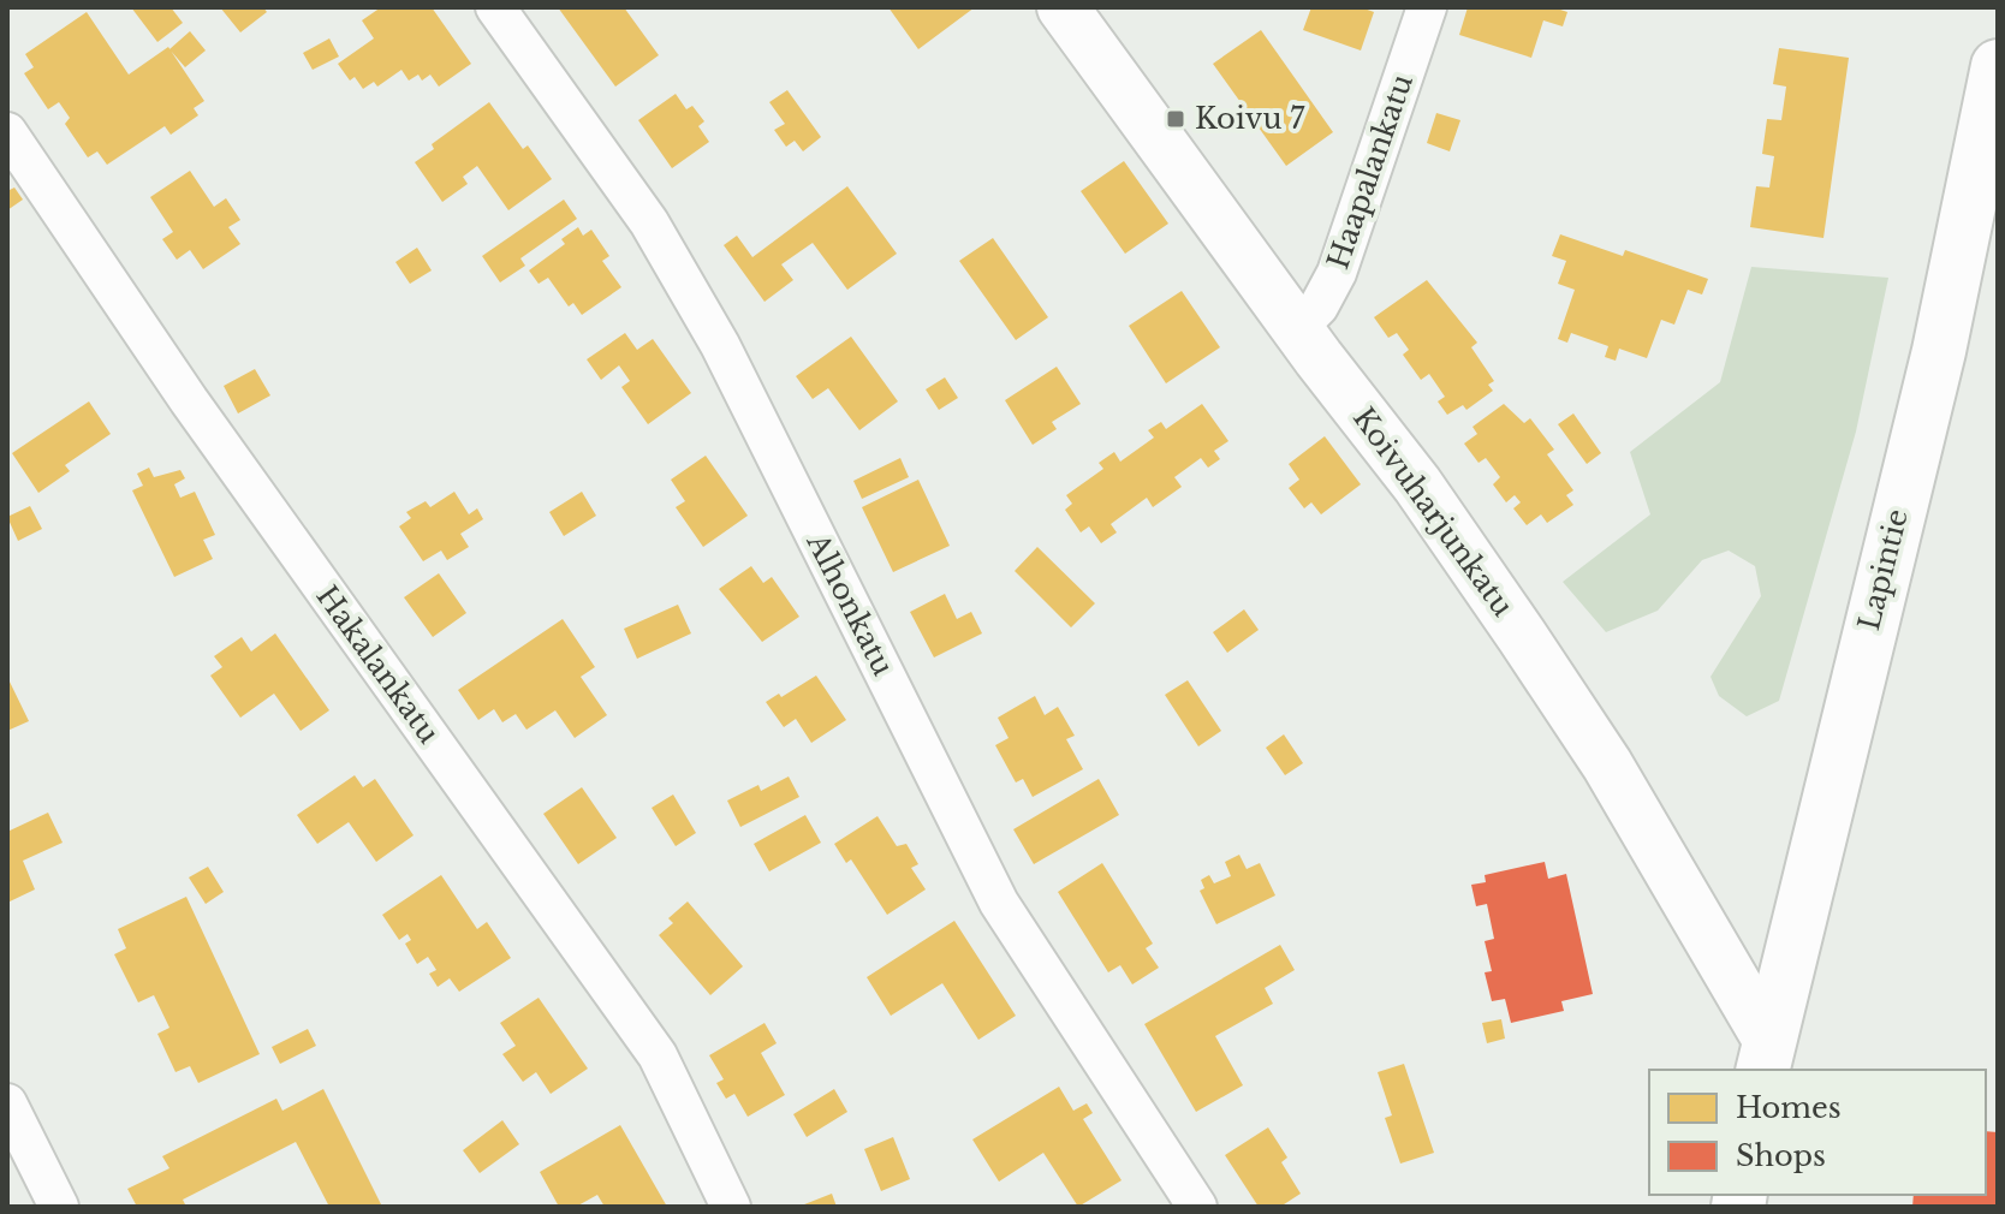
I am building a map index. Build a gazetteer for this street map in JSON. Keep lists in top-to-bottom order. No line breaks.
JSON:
{"streets":{"main road":["Lapintie"],"street":["Haapalankatu","Koivuharjunkatu","Alhonkatu","Hakalankatu"]},"crossings":[["Haapalankatu","Koivuharjunkatu"],["Koivuharjunkatu","Lapintie"]],"places":{"transit":["Koivu 7"]},"legend":["Homes","Shops"]}
